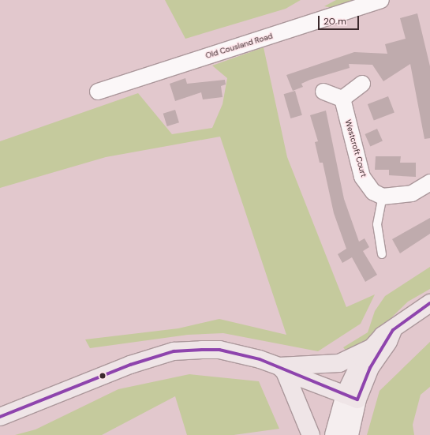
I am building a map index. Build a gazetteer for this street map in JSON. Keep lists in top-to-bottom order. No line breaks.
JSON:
{"streets":{"street":["Old Cousland Road","Westcroft Court"]},"scale_bar":"20 m"}
